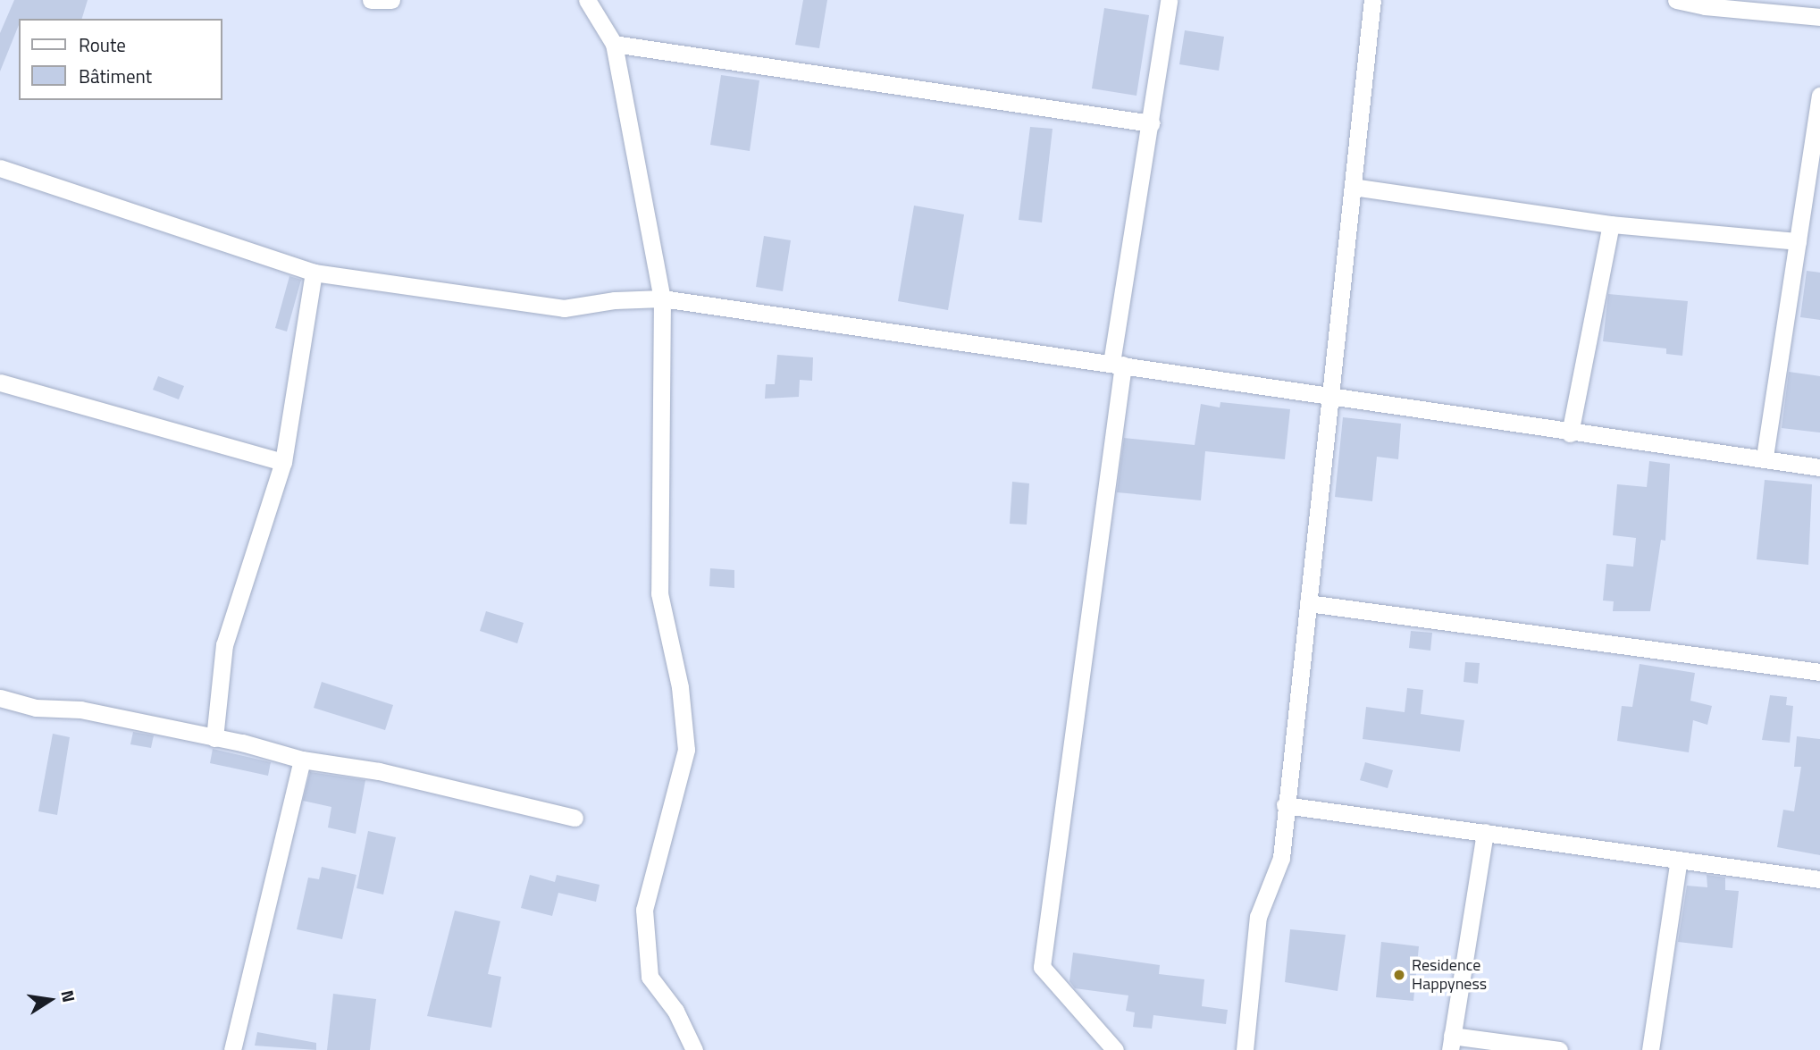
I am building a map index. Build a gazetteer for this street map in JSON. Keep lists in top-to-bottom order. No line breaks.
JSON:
{"places":["Residence Happyness"],"legend":["Route","Bâtiment"],"north":"right"}
